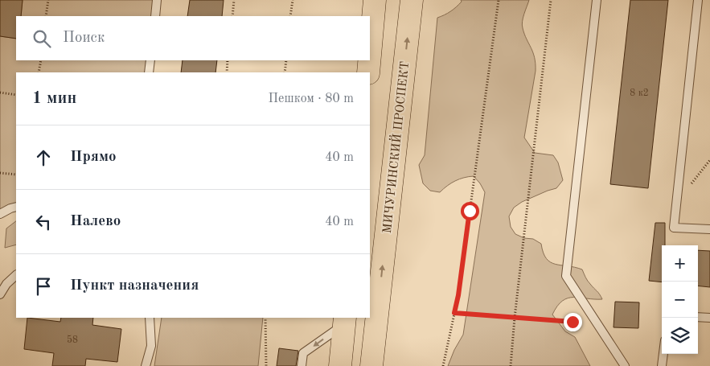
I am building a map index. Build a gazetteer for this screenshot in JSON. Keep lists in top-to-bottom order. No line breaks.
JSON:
{"streets":{"main road":["МИЧУРИНСКИЙ ПРОСПЕКТ"]},"one_way":["МИЧУРИНСКИЙ ПРОСПЕКТ"],"house_numbers":["8 к2","58"],"page":{"search":"Поиск","heading":["1 мин","Пешком · 80 m"],"list":[["Прямо","40 m"],["Налево","40 m"],"Пункт назначения"],"map_buttons":["+","−"]}}
